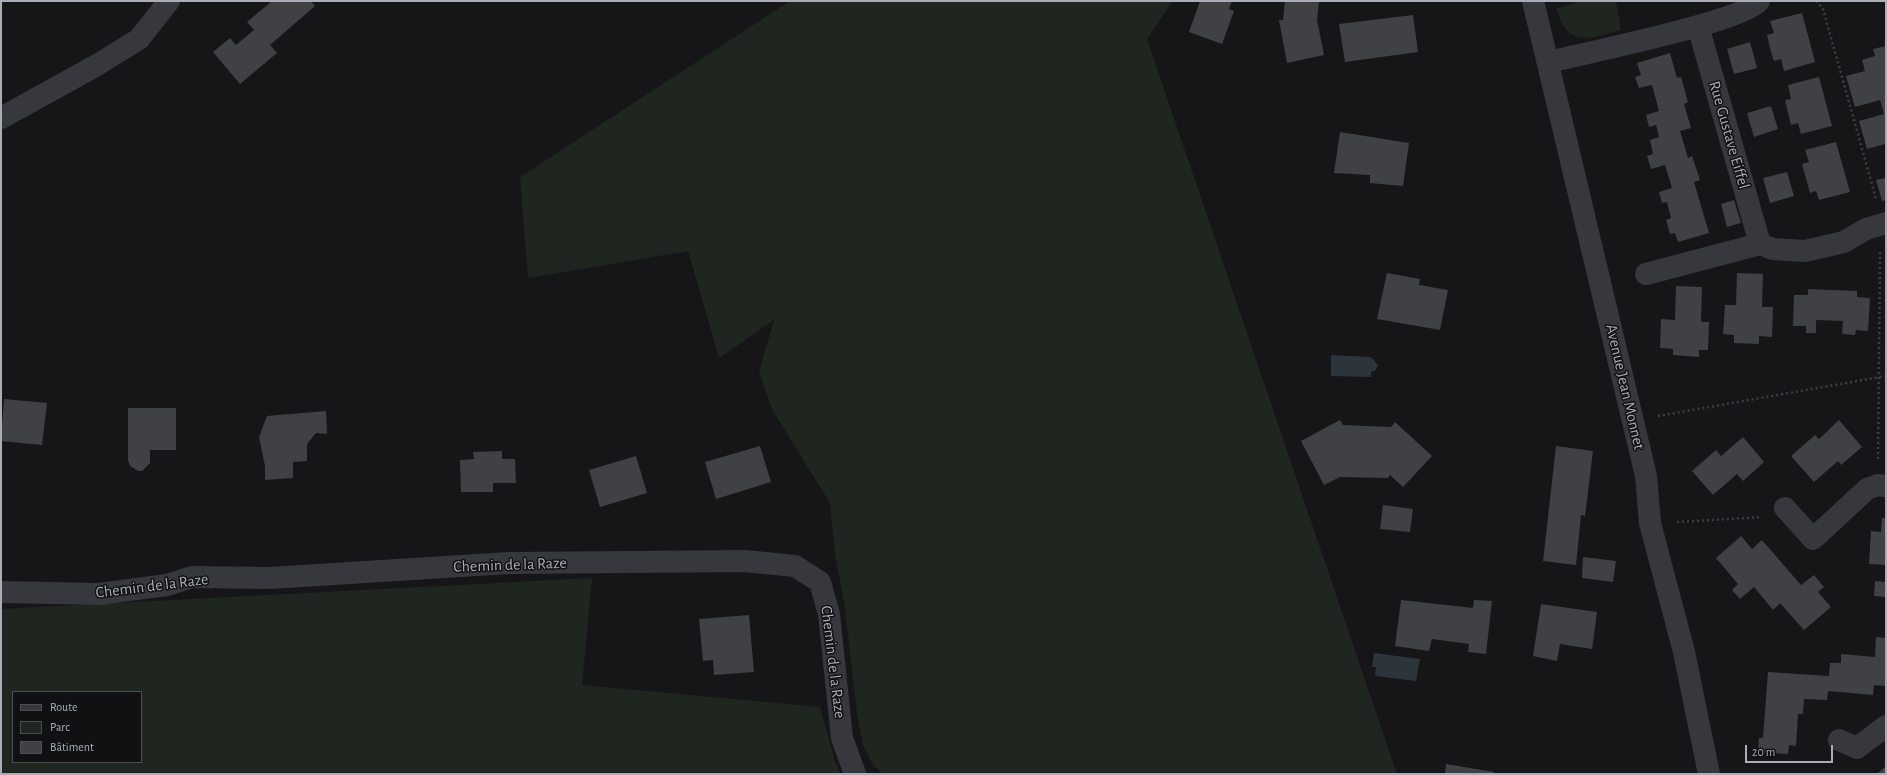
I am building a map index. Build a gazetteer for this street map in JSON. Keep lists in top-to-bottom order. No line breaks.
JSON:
{"streets":{"street":["Rue Gustave Eiffel","Avenue Jean Monnet","Chemin de la Raze"]},"legend":["Route","Parc","Bâtiment"],"scale_bar":"20 m"}
